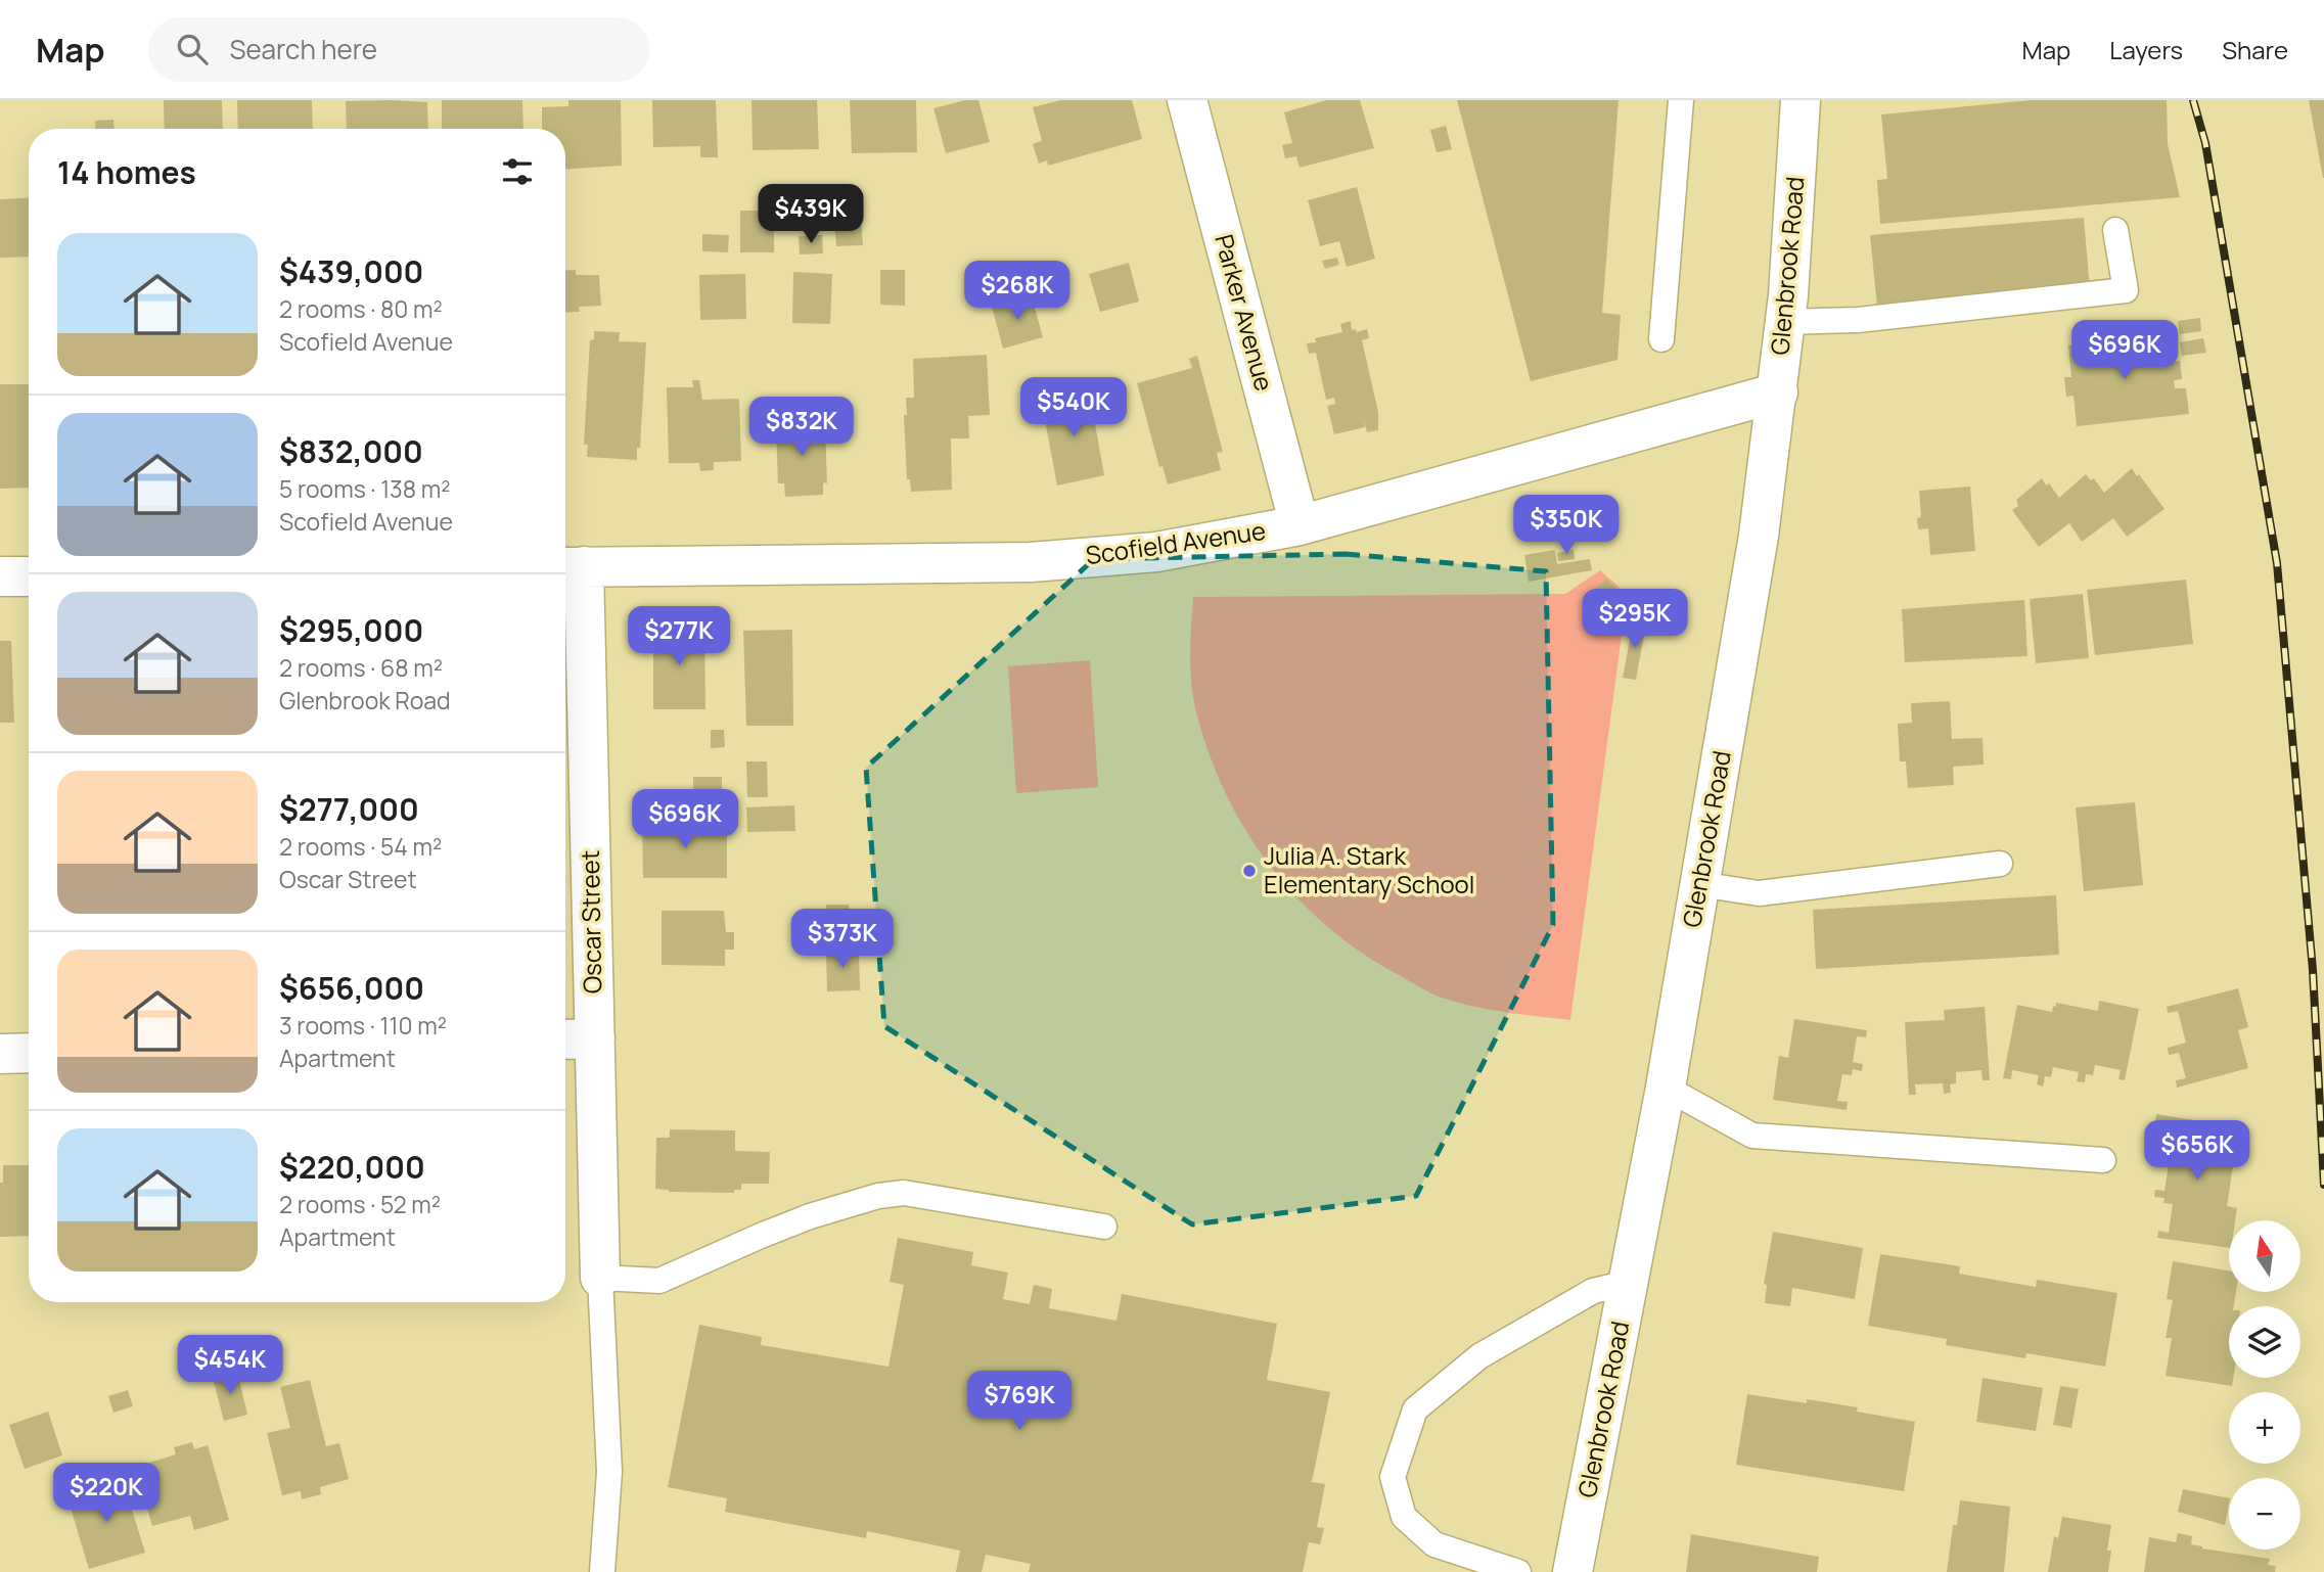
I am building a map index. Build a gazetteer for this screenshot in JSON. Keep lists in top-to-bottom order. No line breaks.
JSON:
{"streets":{"street":["Glenbrook Road","Parker Avenue","Scofield Avenue","Oscar Street"]},"crossings":[["Glenbrook Road","Scofield Avenue"],["Parker Avenue","Scofield Avenue"],["Scofield Avenue","Oscar Street"]],"places":["Julia A. Stark Elementary School"],"north":"top","page":{"header":"Map","search":"Search here","nav":["Map","Layers","Share"],"heading":"14 homes","price":["$439K","$268K","$696K","$540K","$832K","$350K","$295K","$277K","$696K","$373K","$656K","$454K","$769K","$220K"],"list":[{"name":"$439,000","note":"2 rooms · 80 m² · Scofield Avenue"},{"name":"$832,000","note":"5 rooms · 138 m² · Scofield Avenue"},{"name":"$295,000","note":"2 rooms · 68 m² · Glenbrook Road"},{"name":"$277,000","note":"2 rooms · 54 m² · Oscar Street"},{"name":"$656,000","note":"3 rooms · 110 m² · Apartment"},{"name":"$220,000","note":"2 rooms · 52 m² · Apartment"}],"map_buttons":["+","−"]}}
